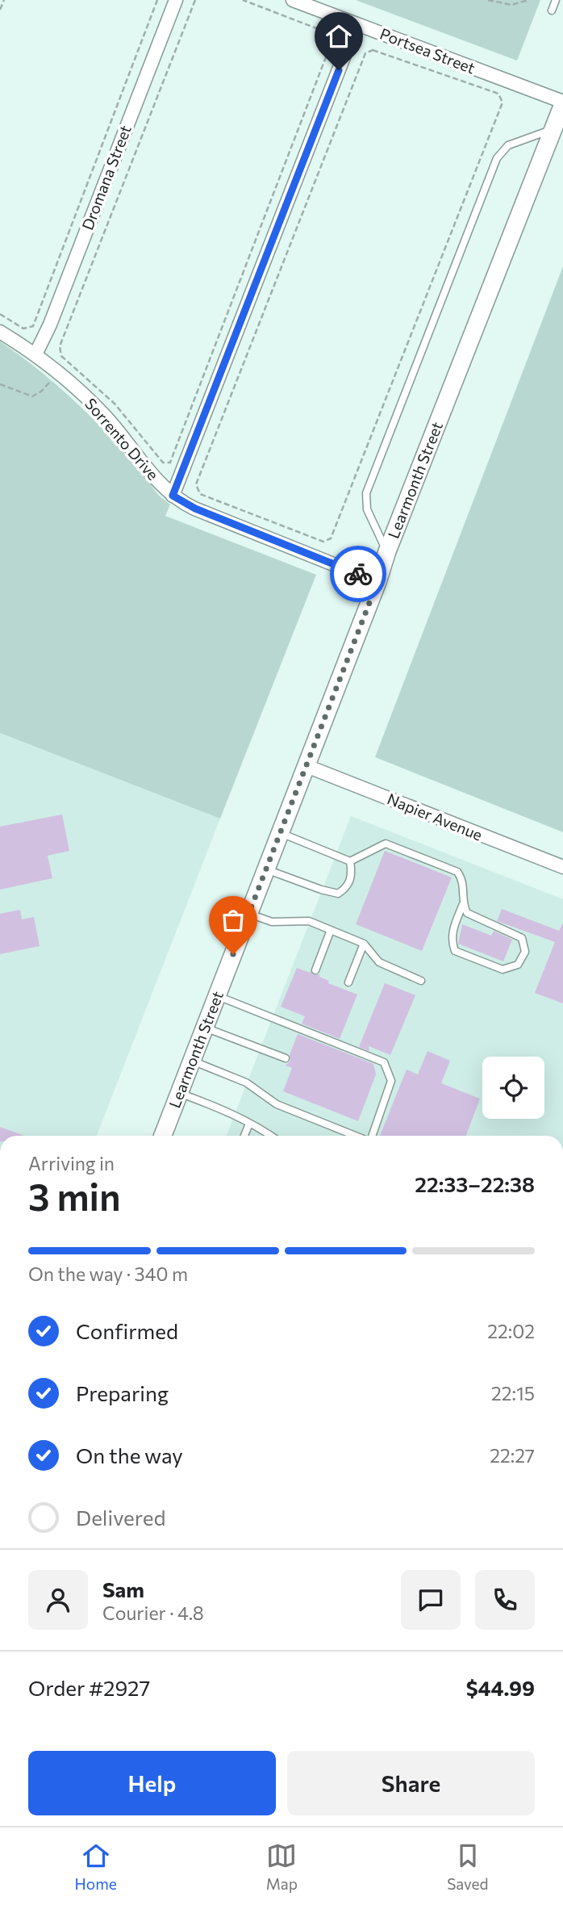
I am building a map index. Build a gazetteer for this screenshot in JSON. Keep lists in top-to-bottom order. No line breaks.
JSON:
{"streets":{"street":["Portsea Street","Dromana Street","Sorrento Drive","Learmonth Street","Napier Avenue"]},"crossings":[["Portsea Street","Learmonth Street"],["Dromana Street","Sorrento Drive"],["Sorrento Drive","Learmonth Street"],["Learmonth Street","Napier Avenue"]],"page":{"heading":["3 min","Arriving in","22:33–22:38"],"panel":["Sam","Courier · 4.8","Order #2927","$44.99"],"bar":"On the way · 340 m","list":[["Confirmed","22:02"],["Preparing","22:15"],["On the way","22:27"],"Delivered"],"buttons":["Help","Share"],"tabs":["Home","Map","Saved"]}}
